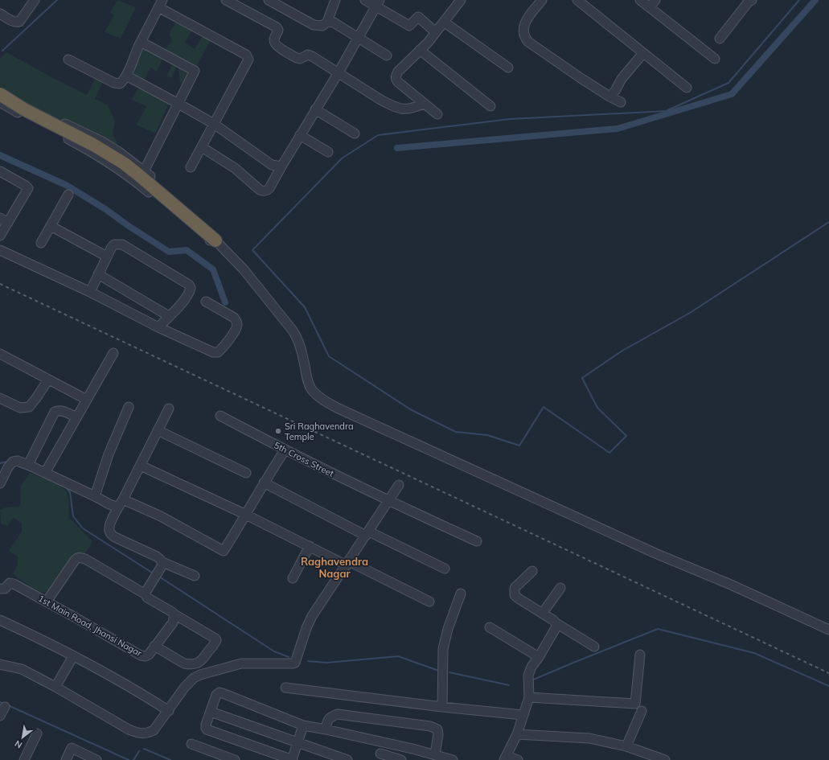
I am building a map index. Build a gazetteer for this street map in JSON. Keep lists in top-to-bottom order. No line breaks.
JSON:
{"streets":{"street":["5th Cross Street","1st Main Road, Jhansi Nagar"]},"districts":["Raghavendra Nagar"],"places":["Sri Raghavendra Temple"],"north":"bottom left"}
